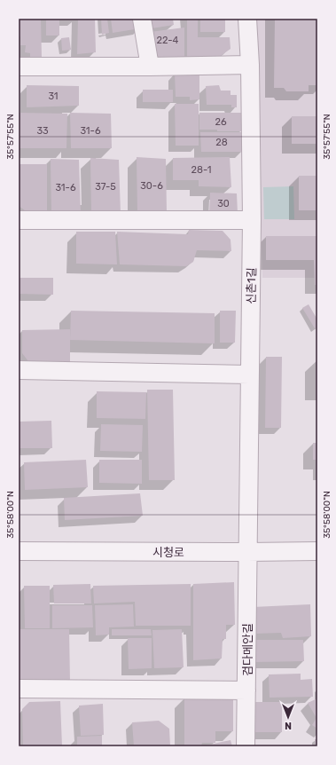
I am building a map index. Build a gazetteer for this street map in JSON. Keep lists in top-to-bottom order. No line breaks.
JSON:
{"streets":{"street":["신촌1길","시청로","검다메안길"]},"crossings":[["신촌1길","시청로"],["신촌1길","검다메안길"],["시청로","검다메안길"]],"house_numbers":["22-4","31","26","33","31-6","28","28-1","30-6","37-5","31-6","30"],"north":"bottom","coordinates":["35°57'55\"N","35°58'00\"N"]}
